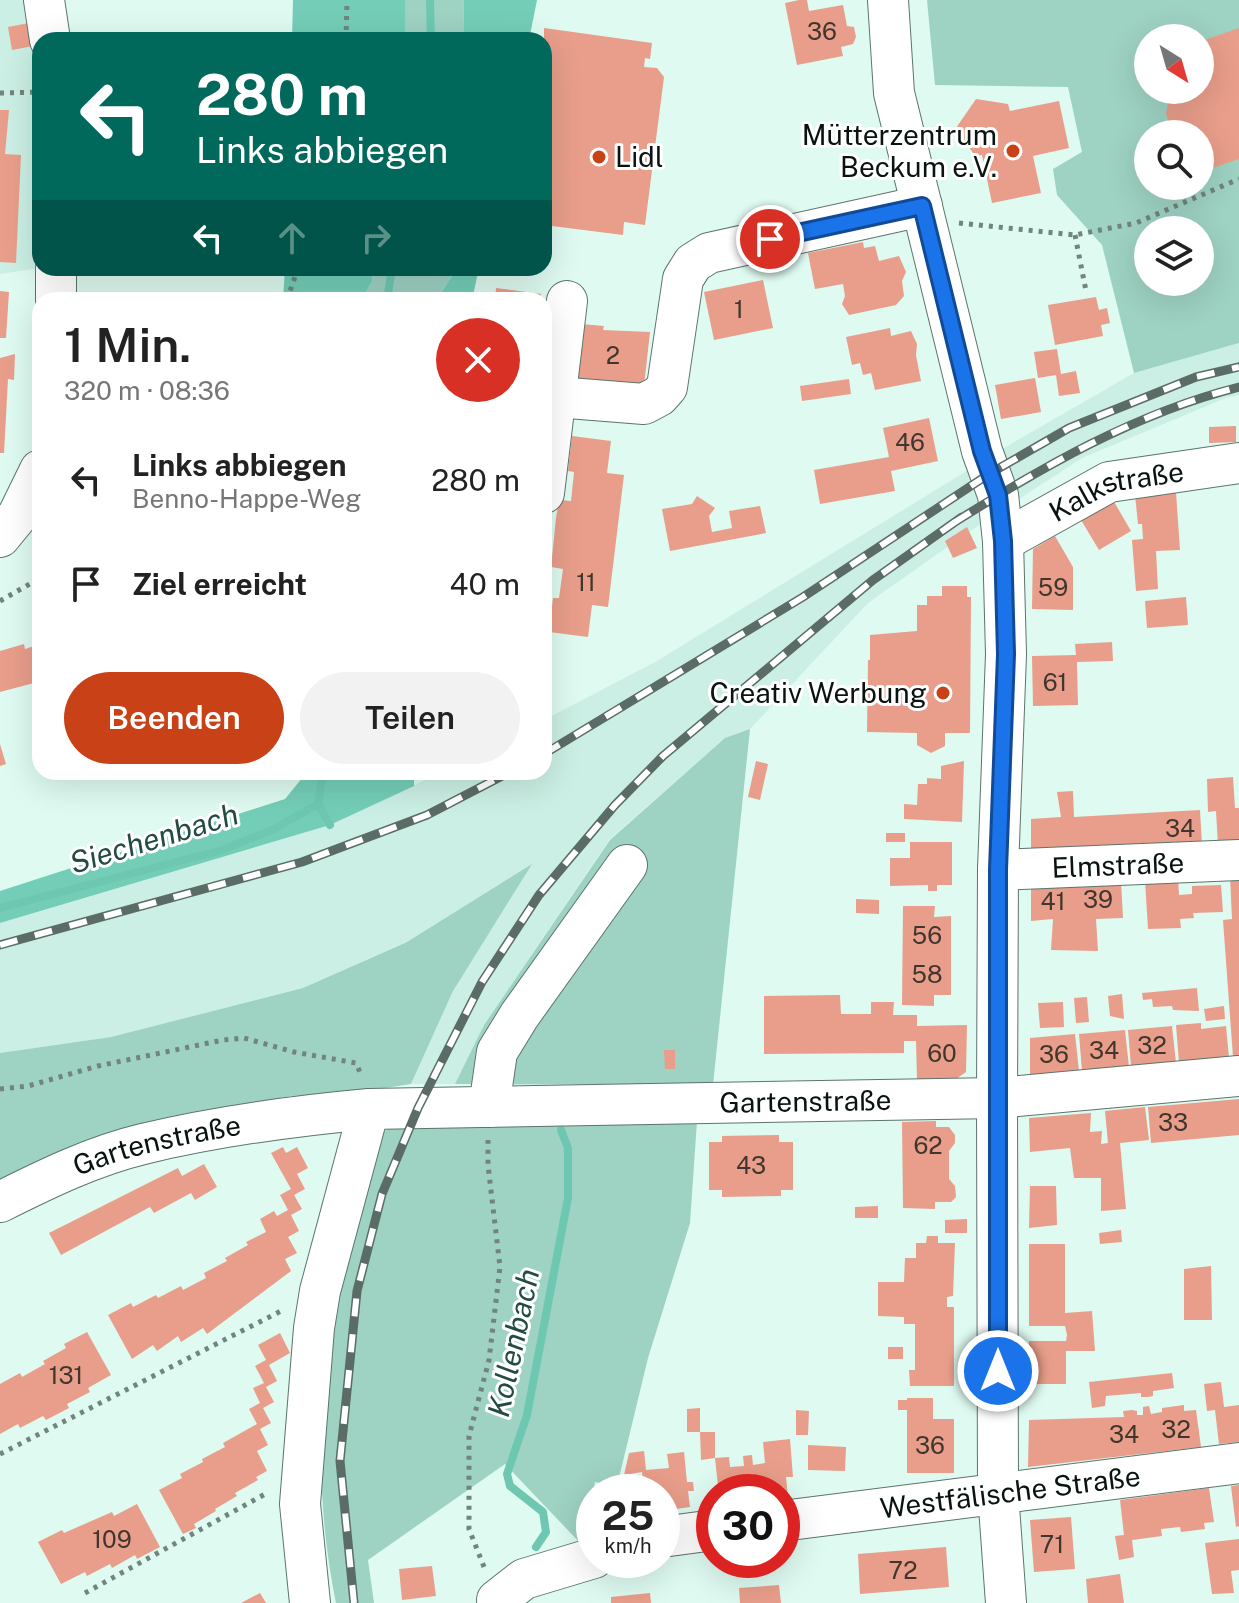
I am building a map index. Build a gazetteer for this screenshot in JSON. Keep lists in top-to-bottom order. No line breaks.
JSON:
{"streets":{"street":["Kalkstraße","Elmstraße","Gartenstraße","Westfälische Straße"]},"water":["Siechenbach","Kollenbach"],"places":["Mütterzentrum Beckum e.V.","Lidl","Creativ Werbung"],"house_numbers":["36","1","2","46","11","59","61","34","39","41","56","58","32","34","60","36","33","62","43","131","32","34","36","109","71","72"],"north":"bottom right","page":{"turn":["280 m","Links abbiegen"],"heading":["1 Min.","320 m · 08:36"],"list":[{"name":"Links abbiegen","note":"Benno-Happe-Weg","value":"280 m"},{"name":"Ziel erreicht","value":"40 m"}],"buttons":["Beenden","Teilen"],"speed":"25 km/h","limit":"30"}}
